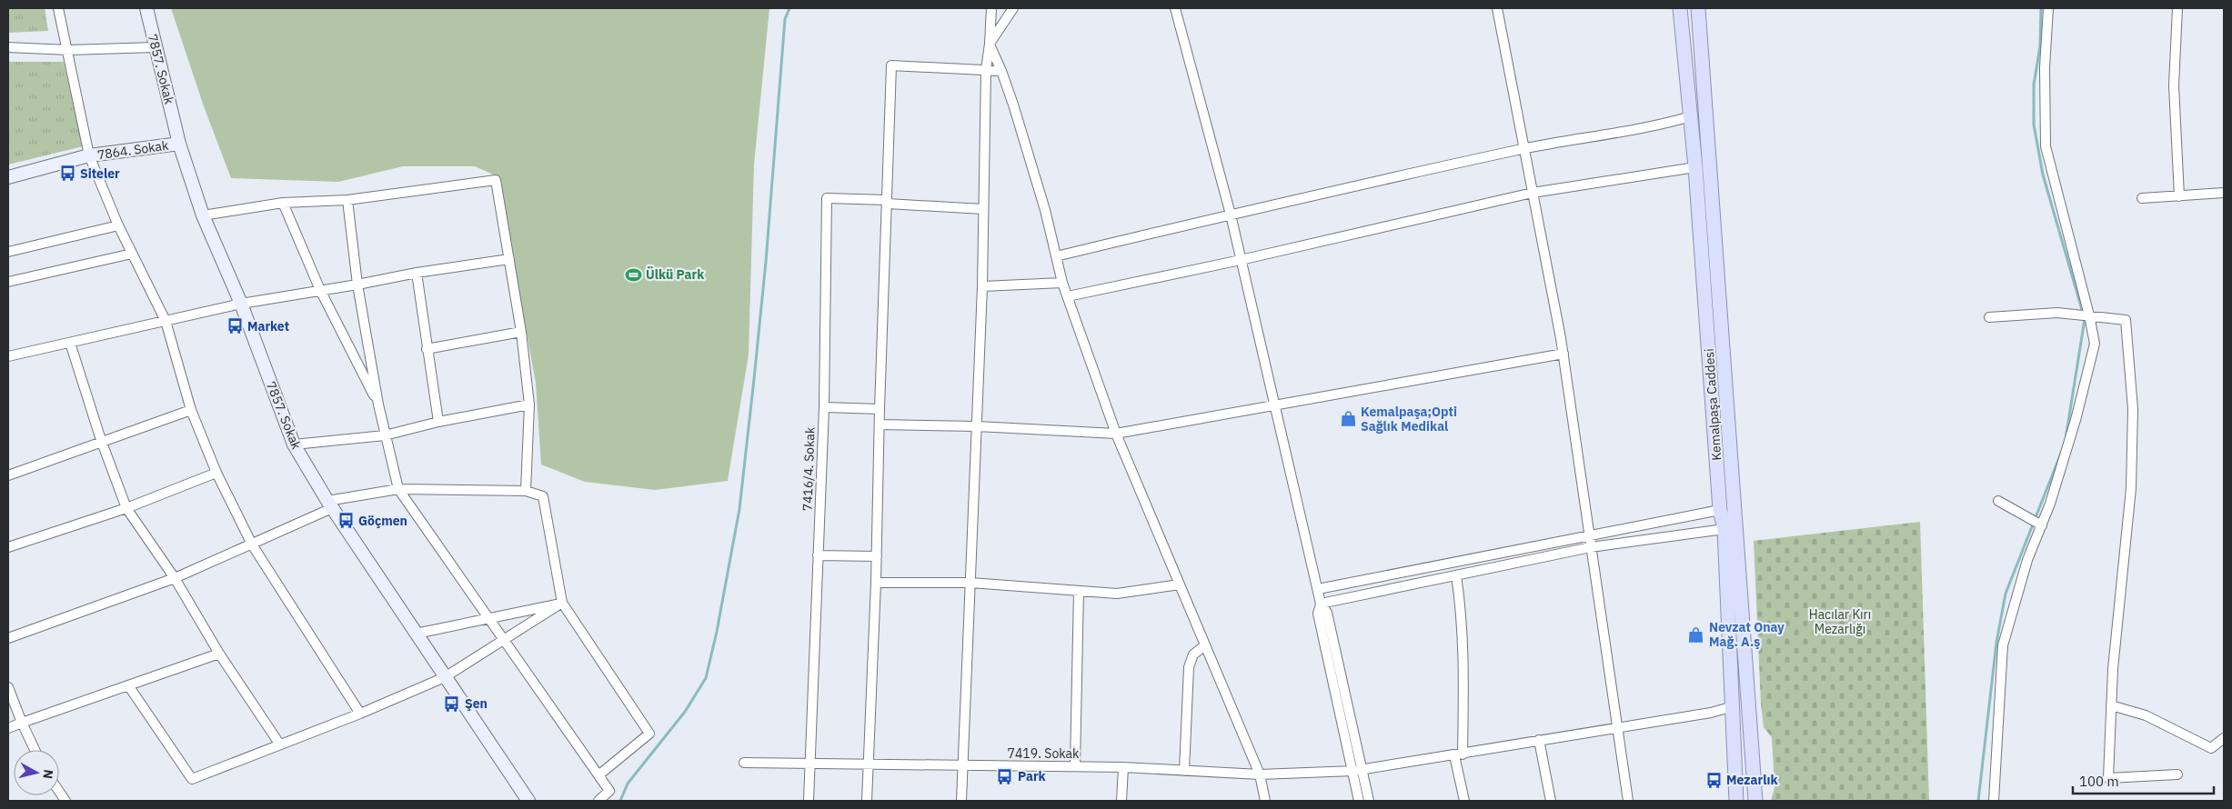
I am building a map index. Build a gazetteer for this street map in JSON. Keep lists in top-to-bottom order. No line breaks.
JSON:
{"streets":{"main road":["Kemalpaşa Caddesi"],"street":["7857. Sokak","7864. Sokak","7416/4. Sokak","7419. Sokak"]},"crossings":[["7857. Sokak","7864. Sokak"],["Kemalpaşa Caddesi","7419. Sokak"],["7416/4. Sokak","7419. Sokak"]],"parks":["Hacılar Kırı Mezarlığı"],"places":{"bus stop":["Siteler","Market","Göçmen","Şen","Park","Mezarlık"],"sports":["Ülkü Park"],"shop":["Kemalpaşa;Opti Sağlık Medikal","Nevzat Onay Mağ. A.ş"]},"scale_bar":"100 m","north":"right"}
